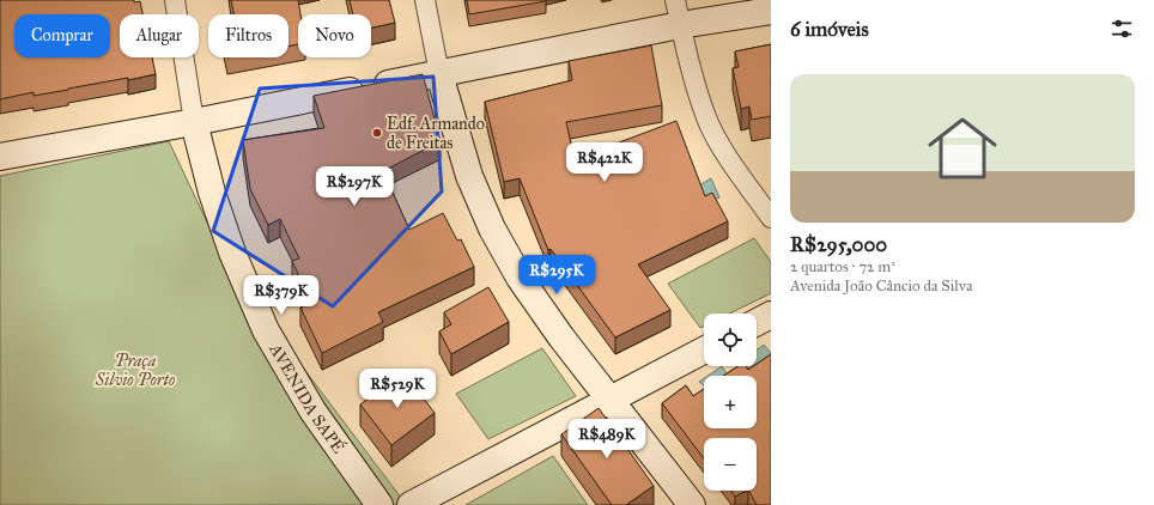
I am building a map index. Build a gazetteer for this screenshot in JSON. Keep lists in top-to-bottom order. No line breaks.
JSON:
{"streets":{"main road":["AVENIDA SAPÉ"]},"parks":["Praça Silvio Porto"],"places":["Edf. Armando de Freitas"],"page":{"heading":"6 imóveis","chip":["Comprar","Alugar","Filtros","Novo"],"list":[{"name":"R$295,000","note":"2 quartos · 72 m² · Avenida João Câncio da Silva"}],"price":["R$422K","R$297K","R$295K","R$379K","R$529K","R$489K"],"map_buttons":["+","−"]}}
